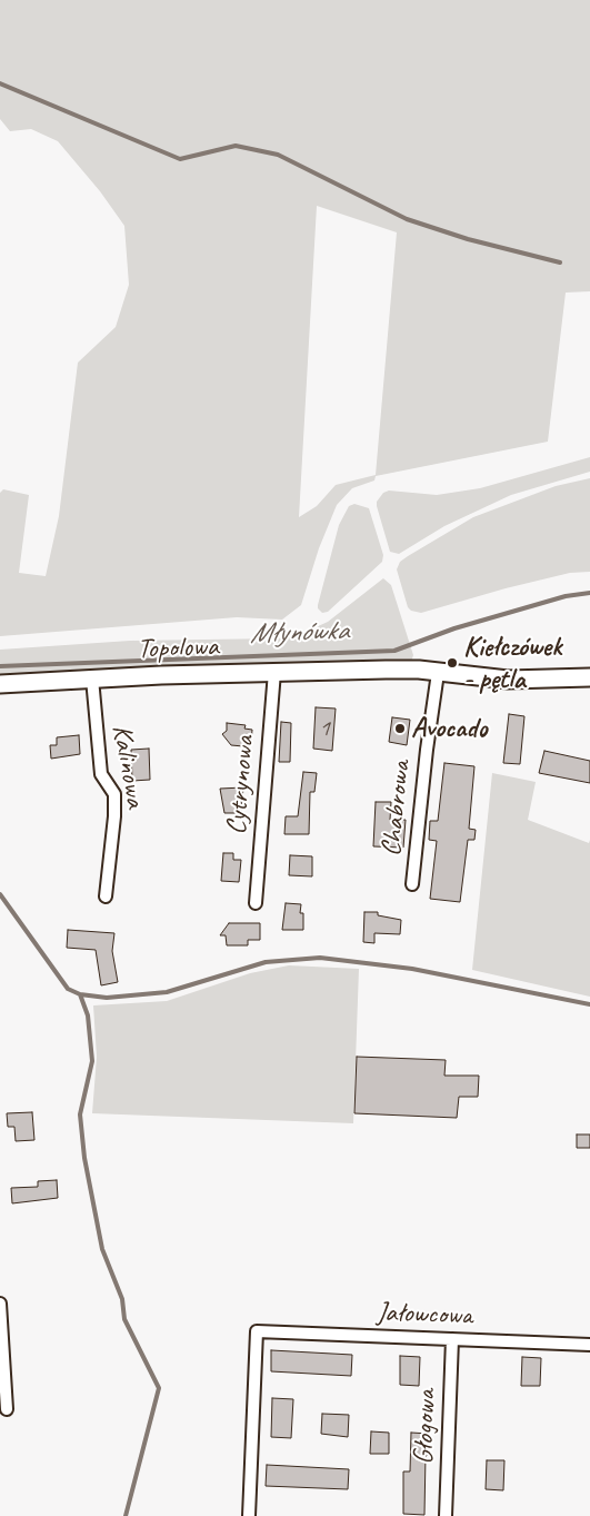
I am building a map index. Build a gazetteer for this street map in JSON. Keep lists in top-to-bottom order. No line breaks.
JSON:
{"streets":{"street":["Topolowa","Kalinowa","Cytrynowa","Chabrowa","Jałowcowa","Głogowa"]},"crossings":[["Topolowa","Kalinowa"],["Topolowa","Cytrynowa"],["Topolowa","Chabrowa"],["Jałowcowa","Głogowa"]],"water":["Młynówka"],"places":["Kiełczówek - pętla","Avocado"],"house_numbers":["1"]}
